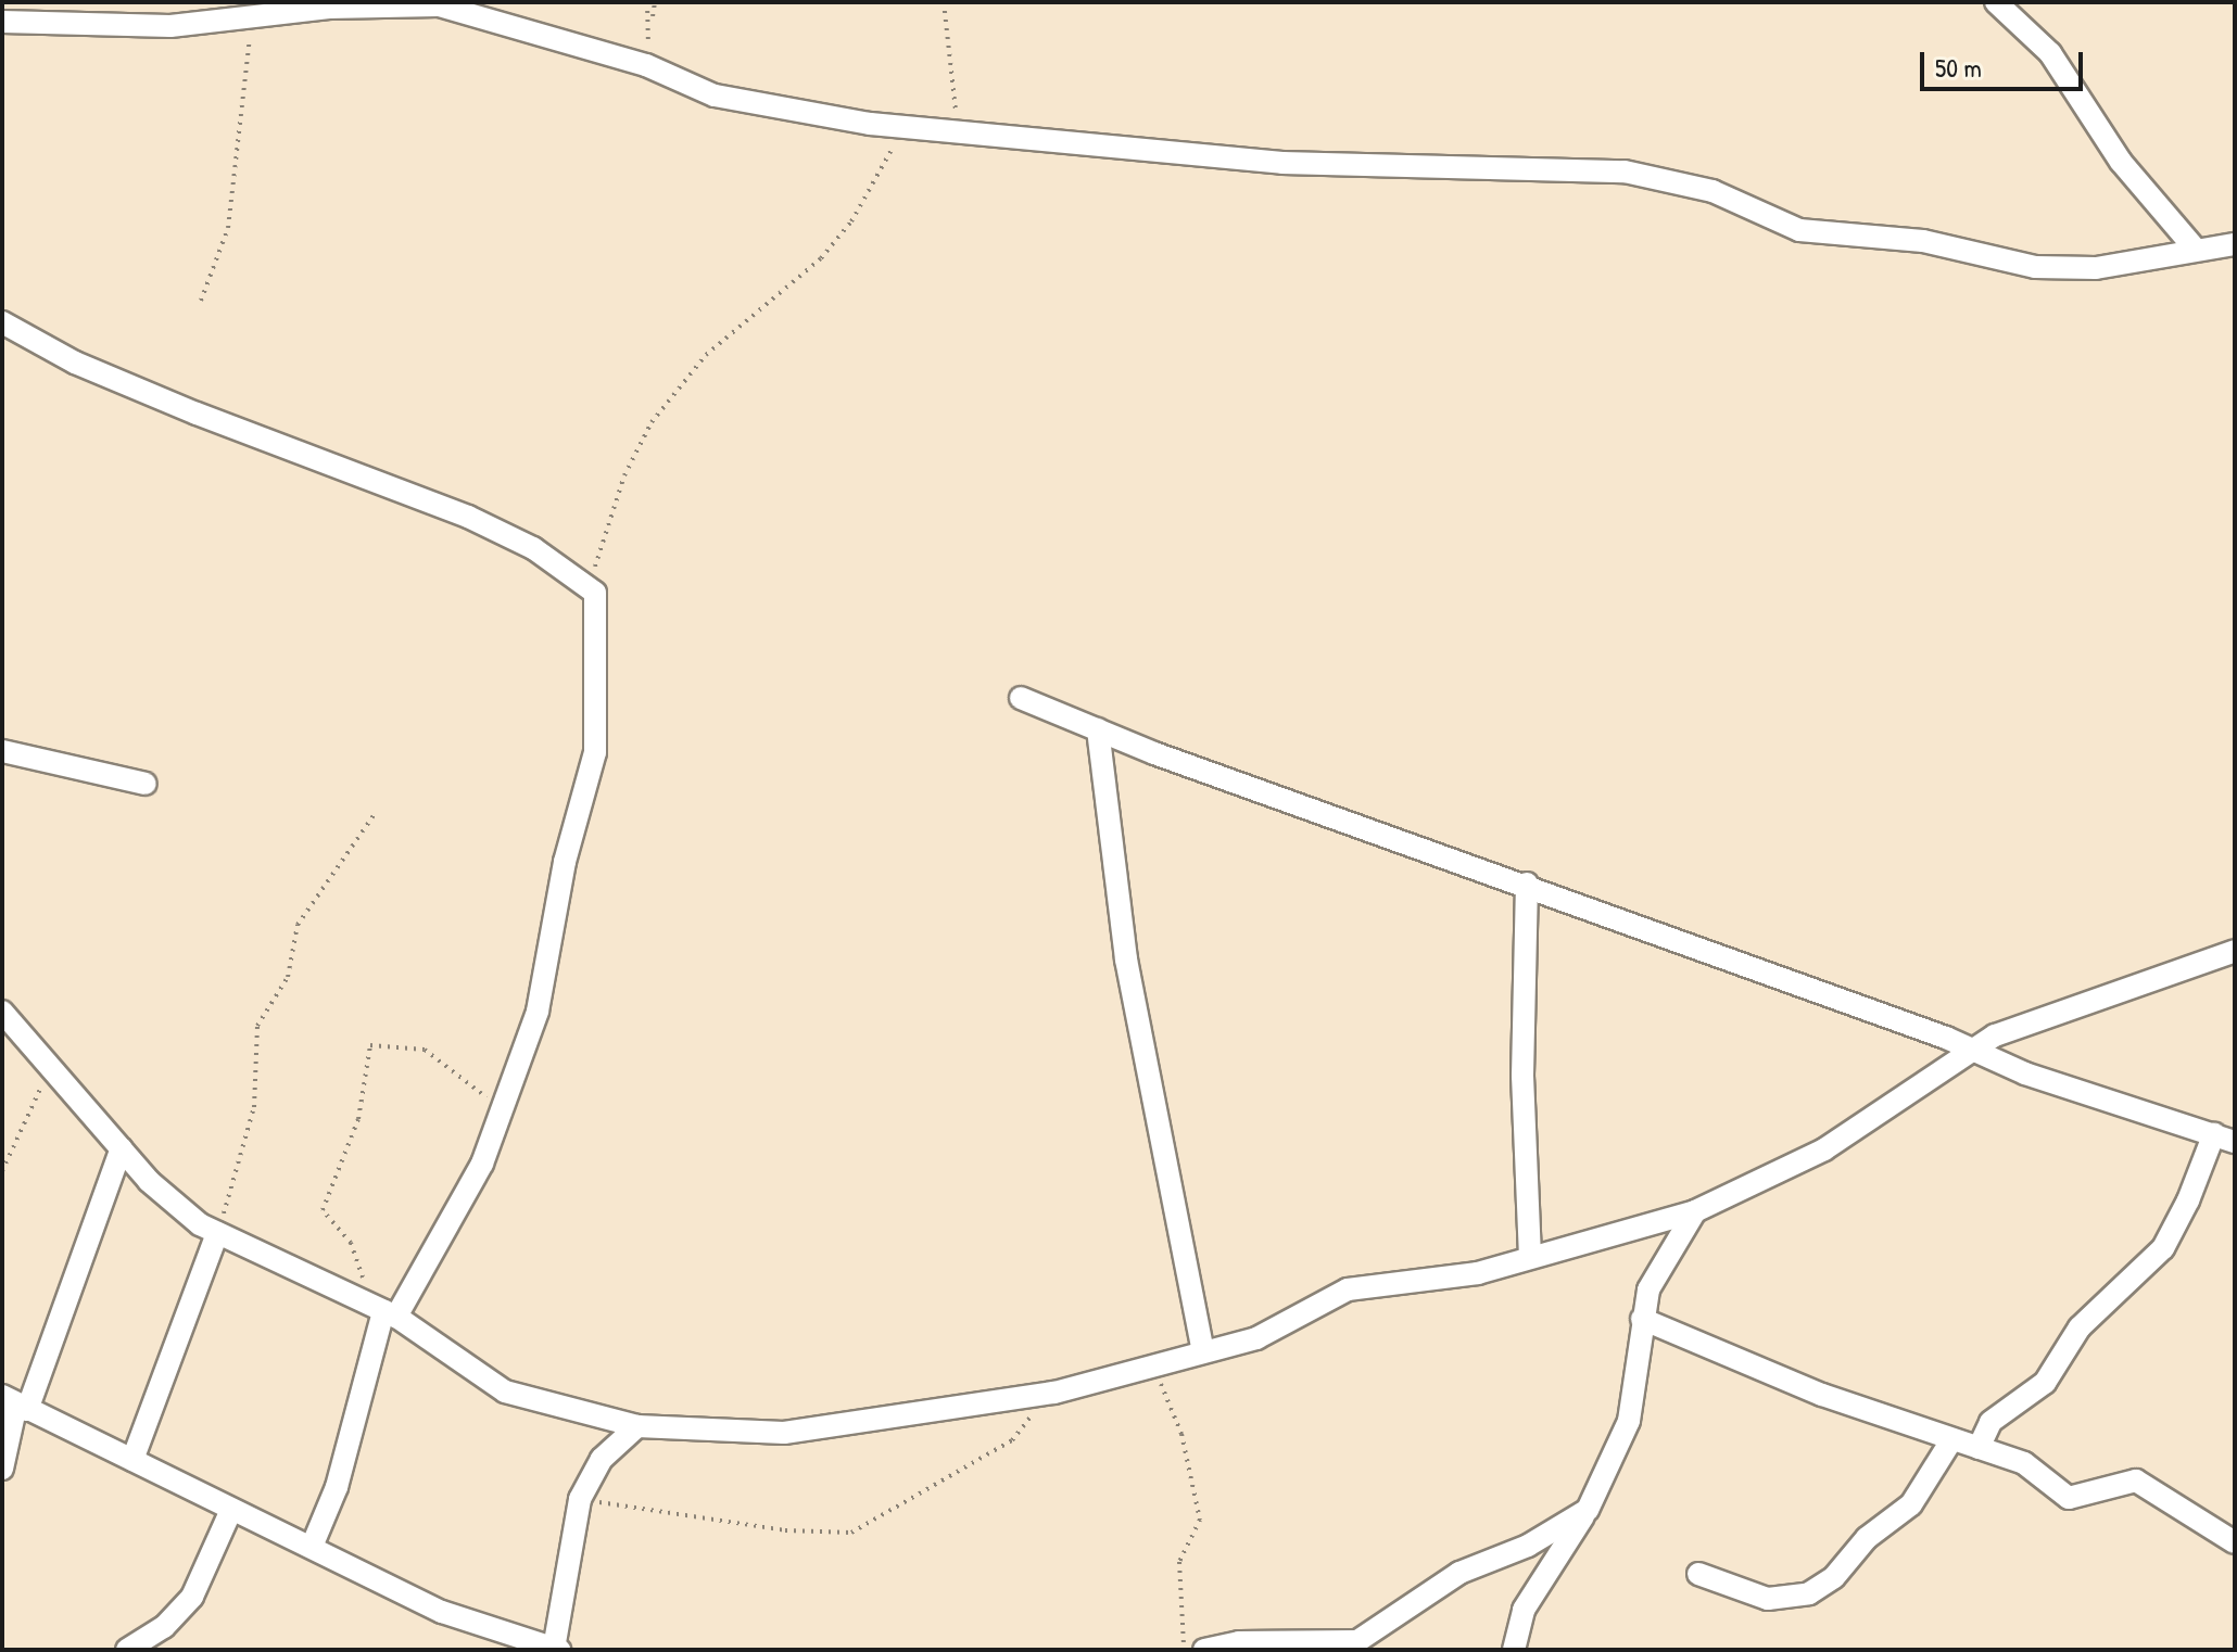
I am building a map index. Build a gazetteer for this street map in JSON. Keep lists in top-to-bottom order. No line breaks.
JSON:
{"scale_bar":"50 m"}
